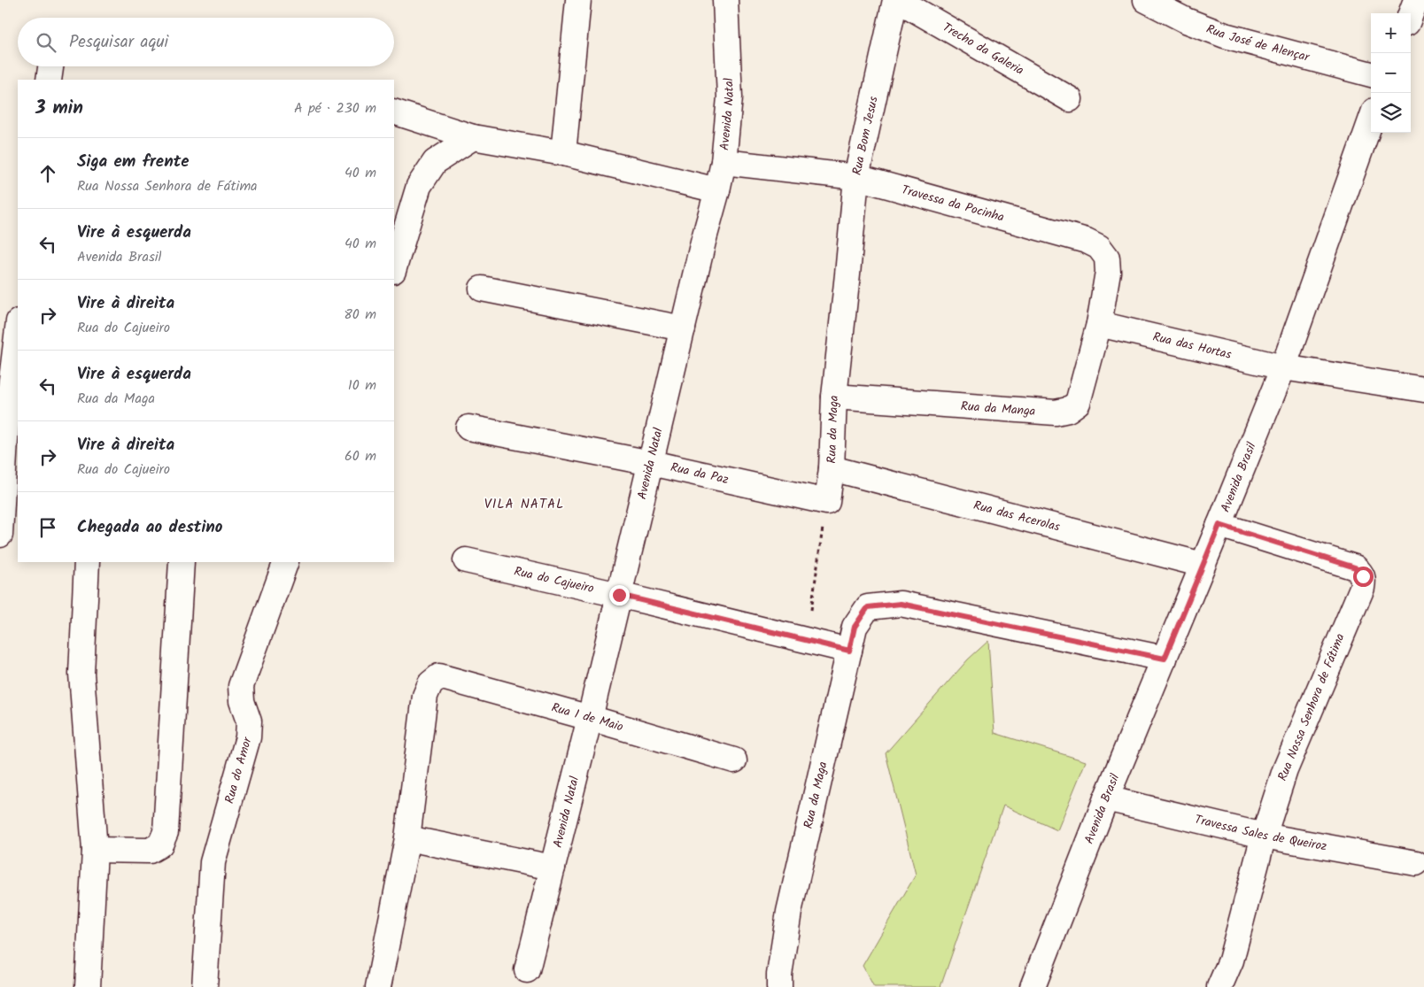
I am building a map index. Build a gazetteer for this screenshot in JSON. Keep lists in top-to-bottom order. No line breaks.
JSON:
{"streets":{"street":["Rua José de Alençar","Trecho da Galeria","Avenida Natal","Rua Bom Jesus","Travessa da Pocinha","Rua das Hortas","Rua da Manga","Rua da Maga","Rua da Paz","Avenida Brasil","Rua das Acerolas","Rua do Cajueiro","Rua Nossa Senhora de Fátima","Rua 1 de Maio","Rua do Amor","Travessa Sales de Queiroz"]},"crossings":[["Trecho da Galeria","Rua Bom Jesus"],["Avenida Natal","Travessa da Pocinha"],["Avenida Natal","Rua da Paz"],["Avenida Natal","Rua do Cajueiro"],["Avenida Natal","Rua 1 de Maio"],["Rua Bom Jesus","Travessa da Pocinha"],["Rua Bom Jesus","Rua da Maga"],["Travessa da Pocinha","Rua das Hortas"],["Travessa da Pocinha","Rua da Manga"],["Rua das Hortas","Rua da Manga"],["Rua das Hortas","Avenida Brasil"],["Rua da Manga","Rua da Maga"],["Rua da Maga","Rua da Paz"],["Rua da Maga","Avenida Brasil"],["Rua da Maga","Rua das Acerolas"],["Rua da Maga","Rua do Cajueiro"],["Avenida Brasil","Rua das Acerolas"],["Avenida Brasil","Rua Nossa Senhora de Fátima"],["Avenida Brasil","Travessa Sales de Queiroz"],["Rua Nossa Senhora de Fátima","Travessa Sales de Queiroz"]],"districts":["VILA NATAL"],"page":{"map_buttons":["+","−"],"search":"Pesquisar aqui","heading":["3 min","A pé · 230 m"],"list":[["Siga em frente","Rua Nossa Senhora de Fátima","40 m"],["Vire à esquerda","Avenida Brasil","40 m"],["Vire à direita","Rua do Cajueiro","80 m"],["Vire à esquerda","Rua da Maga","10 m"],["Vire à direita","Rua do Cajueiro","60 m"],"Chegada ao destino"]}}
